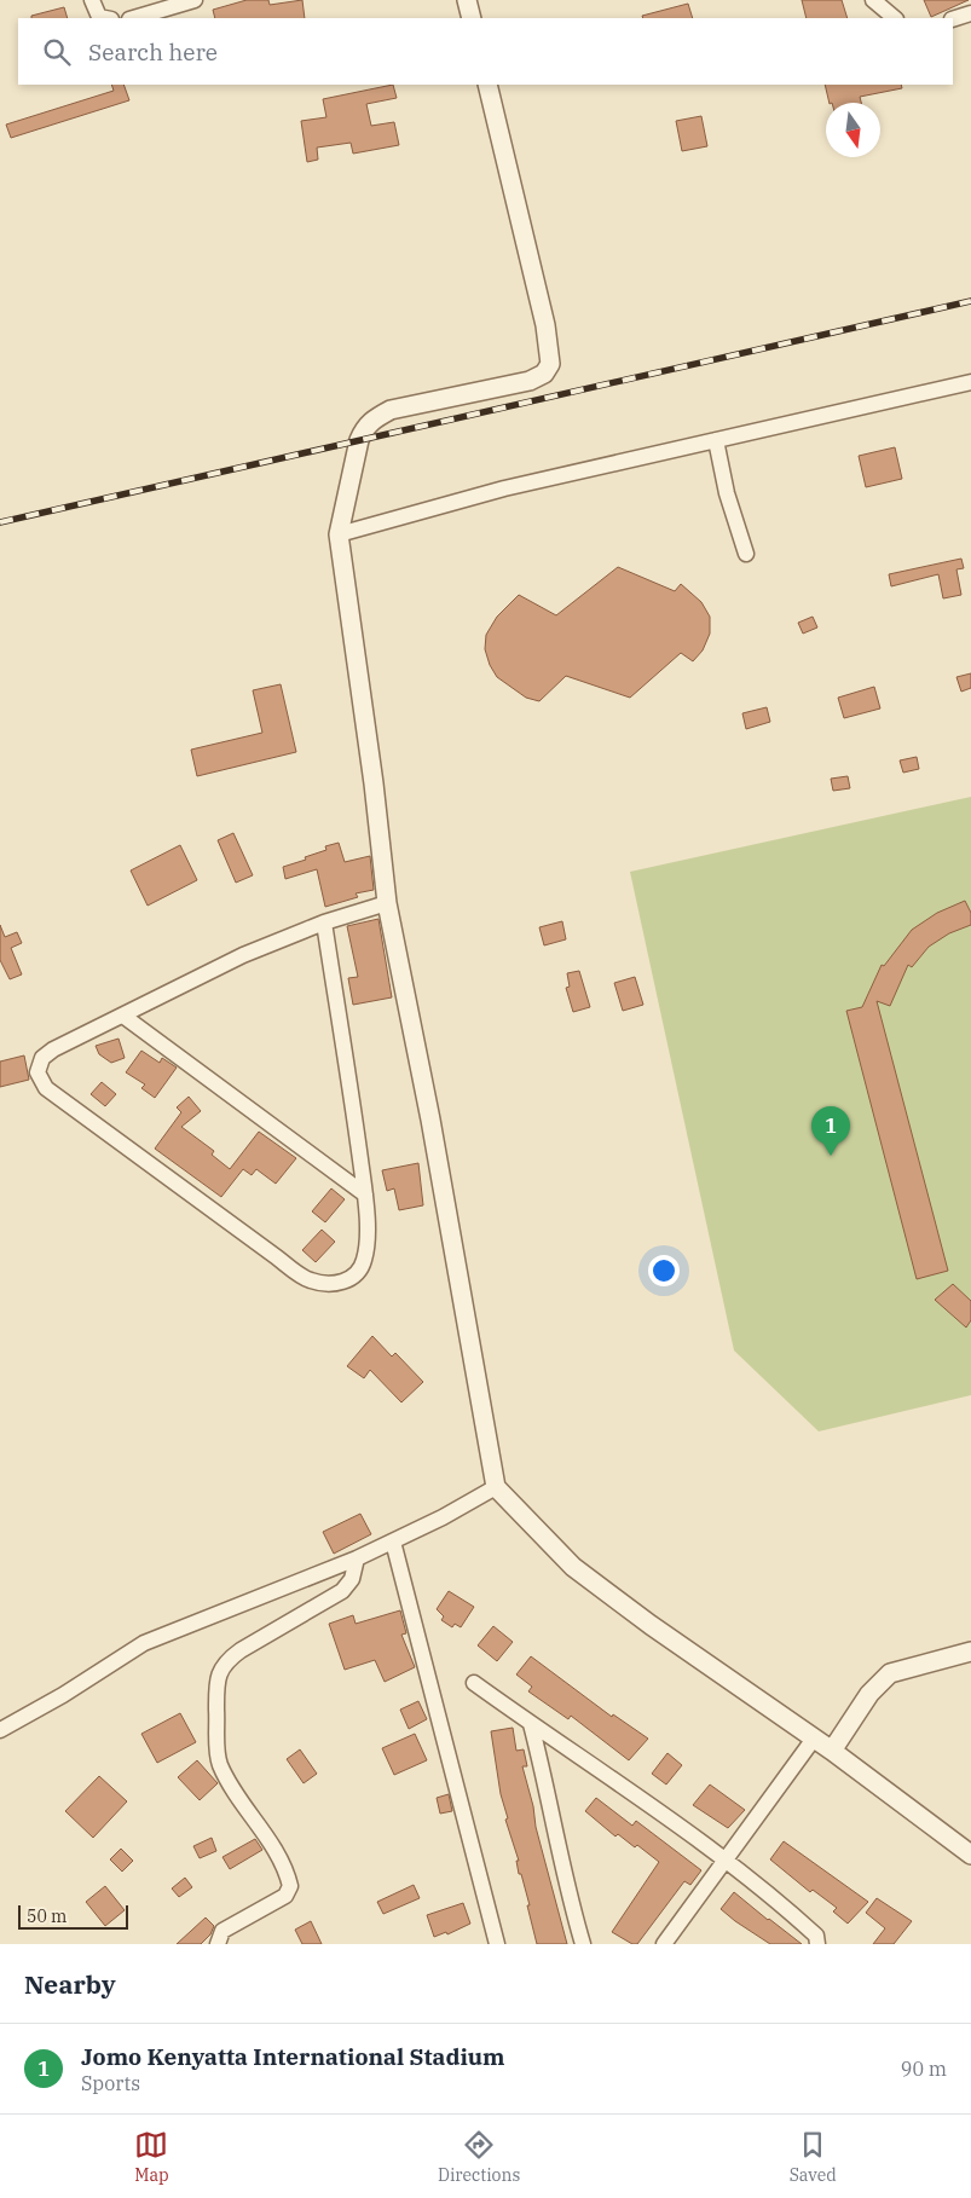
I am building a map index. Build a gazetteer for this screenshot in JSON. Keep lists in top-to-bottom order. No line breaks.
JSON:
{"scale_bar":"50 m","north":"bottom","page":{"search":"Search here","pins":"1","scale":"50 m","heading":"Nearby","list":[{"mark":"1","name":"Jomo Kenyatta International Stadium","note":"Sports","value":"90 m"}],"nav":["Map","Directions","Saved"]}}
